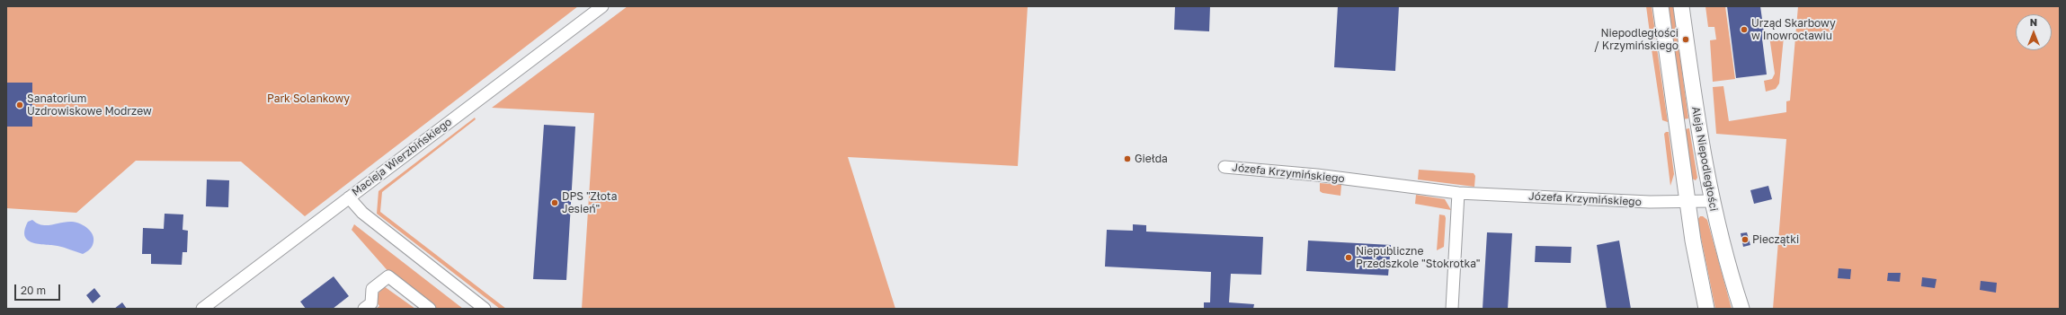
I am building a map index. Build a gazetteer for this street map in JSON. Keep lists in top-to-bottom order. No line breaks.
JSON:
{"streets":{"street":["Macieja Wierzbińskiego","Aleja Niepodległości","Józefa Krzymińskiego"]},"crossings":[["Aleja Niepodległości","Józefa Krzymińskiego"]],"parks":["Park Solankowy"],"places":["Urząd Skarbowy w Inowrocławiu","Niepodległości / Krzymińskiego","Sanatorium Uzdrowiskowe Modrzew","Giełda","DPS \"Złota Jesień\"","Pieczątki","Niepubliczne Przedszkole \"Stokrotka\""],"scale_bar":"20 m","north":"top"}
